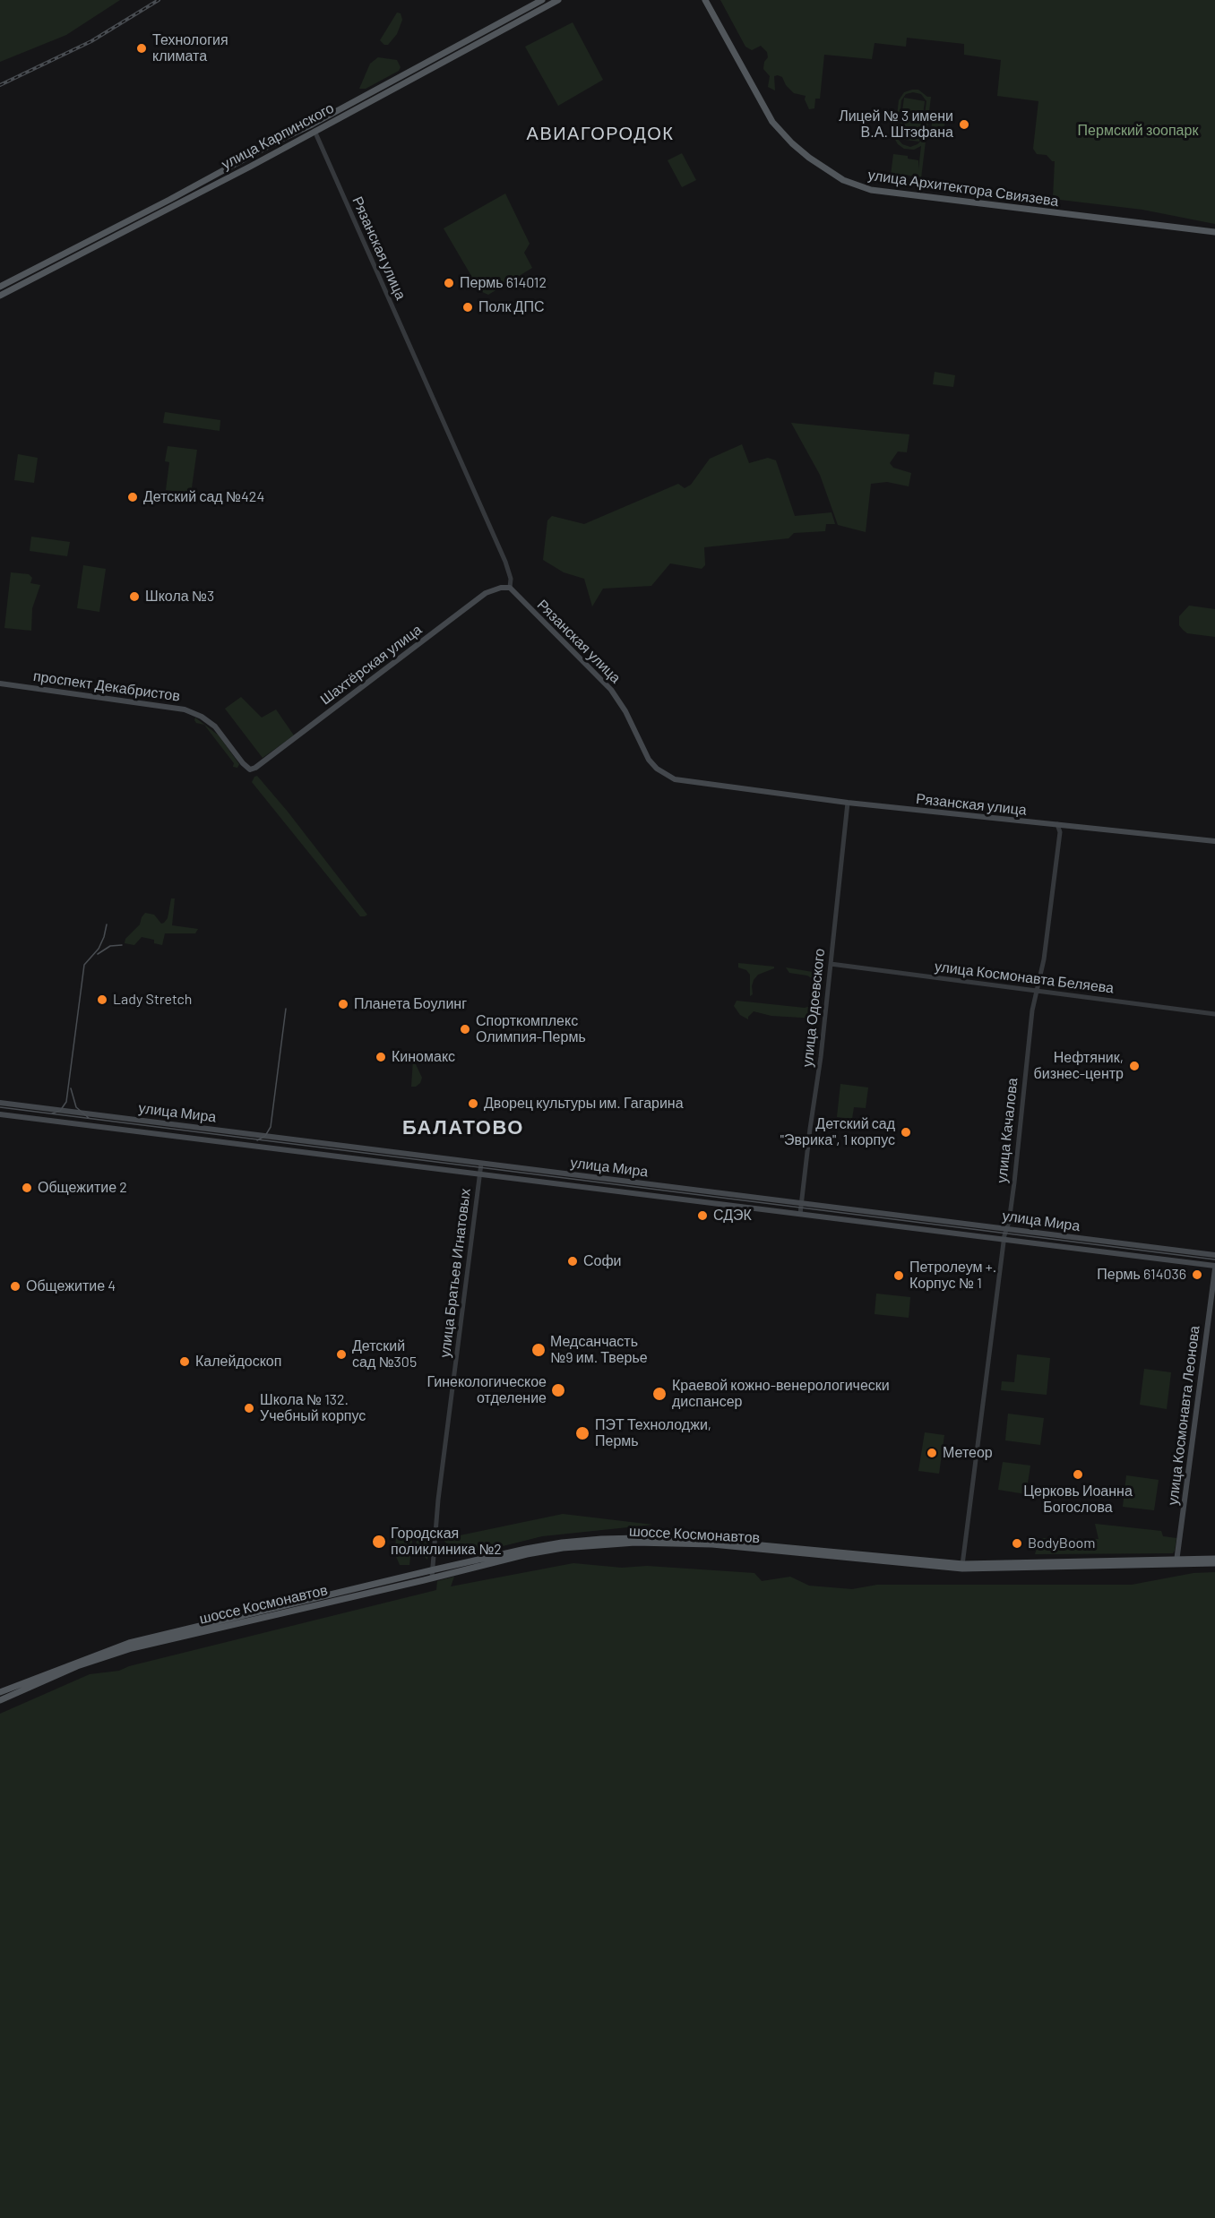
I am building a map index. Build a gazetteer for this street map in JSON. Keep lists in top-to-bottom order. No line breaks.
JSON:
{"streets":{"main road":["улица Карпинского","улица Архитектора Свиязева","Рязанская улица","Шахтёрская улица","проспект Декабристов","улица Мира","улица Космонавта Леонова","шоссе Космонавтов"],"street":["улица Космонавта Беляева","улица Одоевского","улица Качалова","улица Братьев Игнатовых"]},"crossings":[["улица Карпинского","Рязанская улица"],["Рязанская улица","Шахтёрская улица"],["Рязанская улица","улица Одоевского"],["Рязанская улица","улица Качалова"],["Шахтёрская улица","проспект Декабристов"],["улица Космонавта Беляева","улица Одоевского"],["улица Космонавта Беляева","улица Качалова"],["улица Одоевского","улица Мира"],["улица Мира","улица Качалова"],["улица Мира","улица Братьев Игнатовых"],["улица Мира","улица Космонавта Леонова"],["улица Качалова","шоссе Космонавтов"],["улица Братьев Игнатовых","шоссе Космонавтов"],["улица Космонавта Леонова","шоссе Космонавтов"]],"districts":["АВИАГОРОДОК","БАЛАТОВО"],"parks":["Пермский зоопарк"],"places":["Технология климата","Лицей № 3 имени В.А. Штэфана","Пермь 614012","Полк ДПС","Детский сад №424","Школа №3","Lady Stretch","Планета Боулинг","Спорткомплекс Олимпия-Пермь","Киномакс","Нефтяник, бизнес-центр","Дворец культуры им. Гагарина","Детский сад \"Эврика\", 1 корпус","Общежитие 2","СДЭК","Софи","Пермь 614036","Петролеум +. Корпус № 1","Общежитие 4","Медсанчасть №9 им. Тверье","Детский сад №305","Калейдоскоп","Гинекологическое отделение","Краевой кожно-венерологически диспансер","Школа № 132. Учебный корпус","ПЭТ Технолоджи, Пермь","Метеор","Церковь Иоанна Богослова","Городская поликлиника №2","BodyBoom"]}
